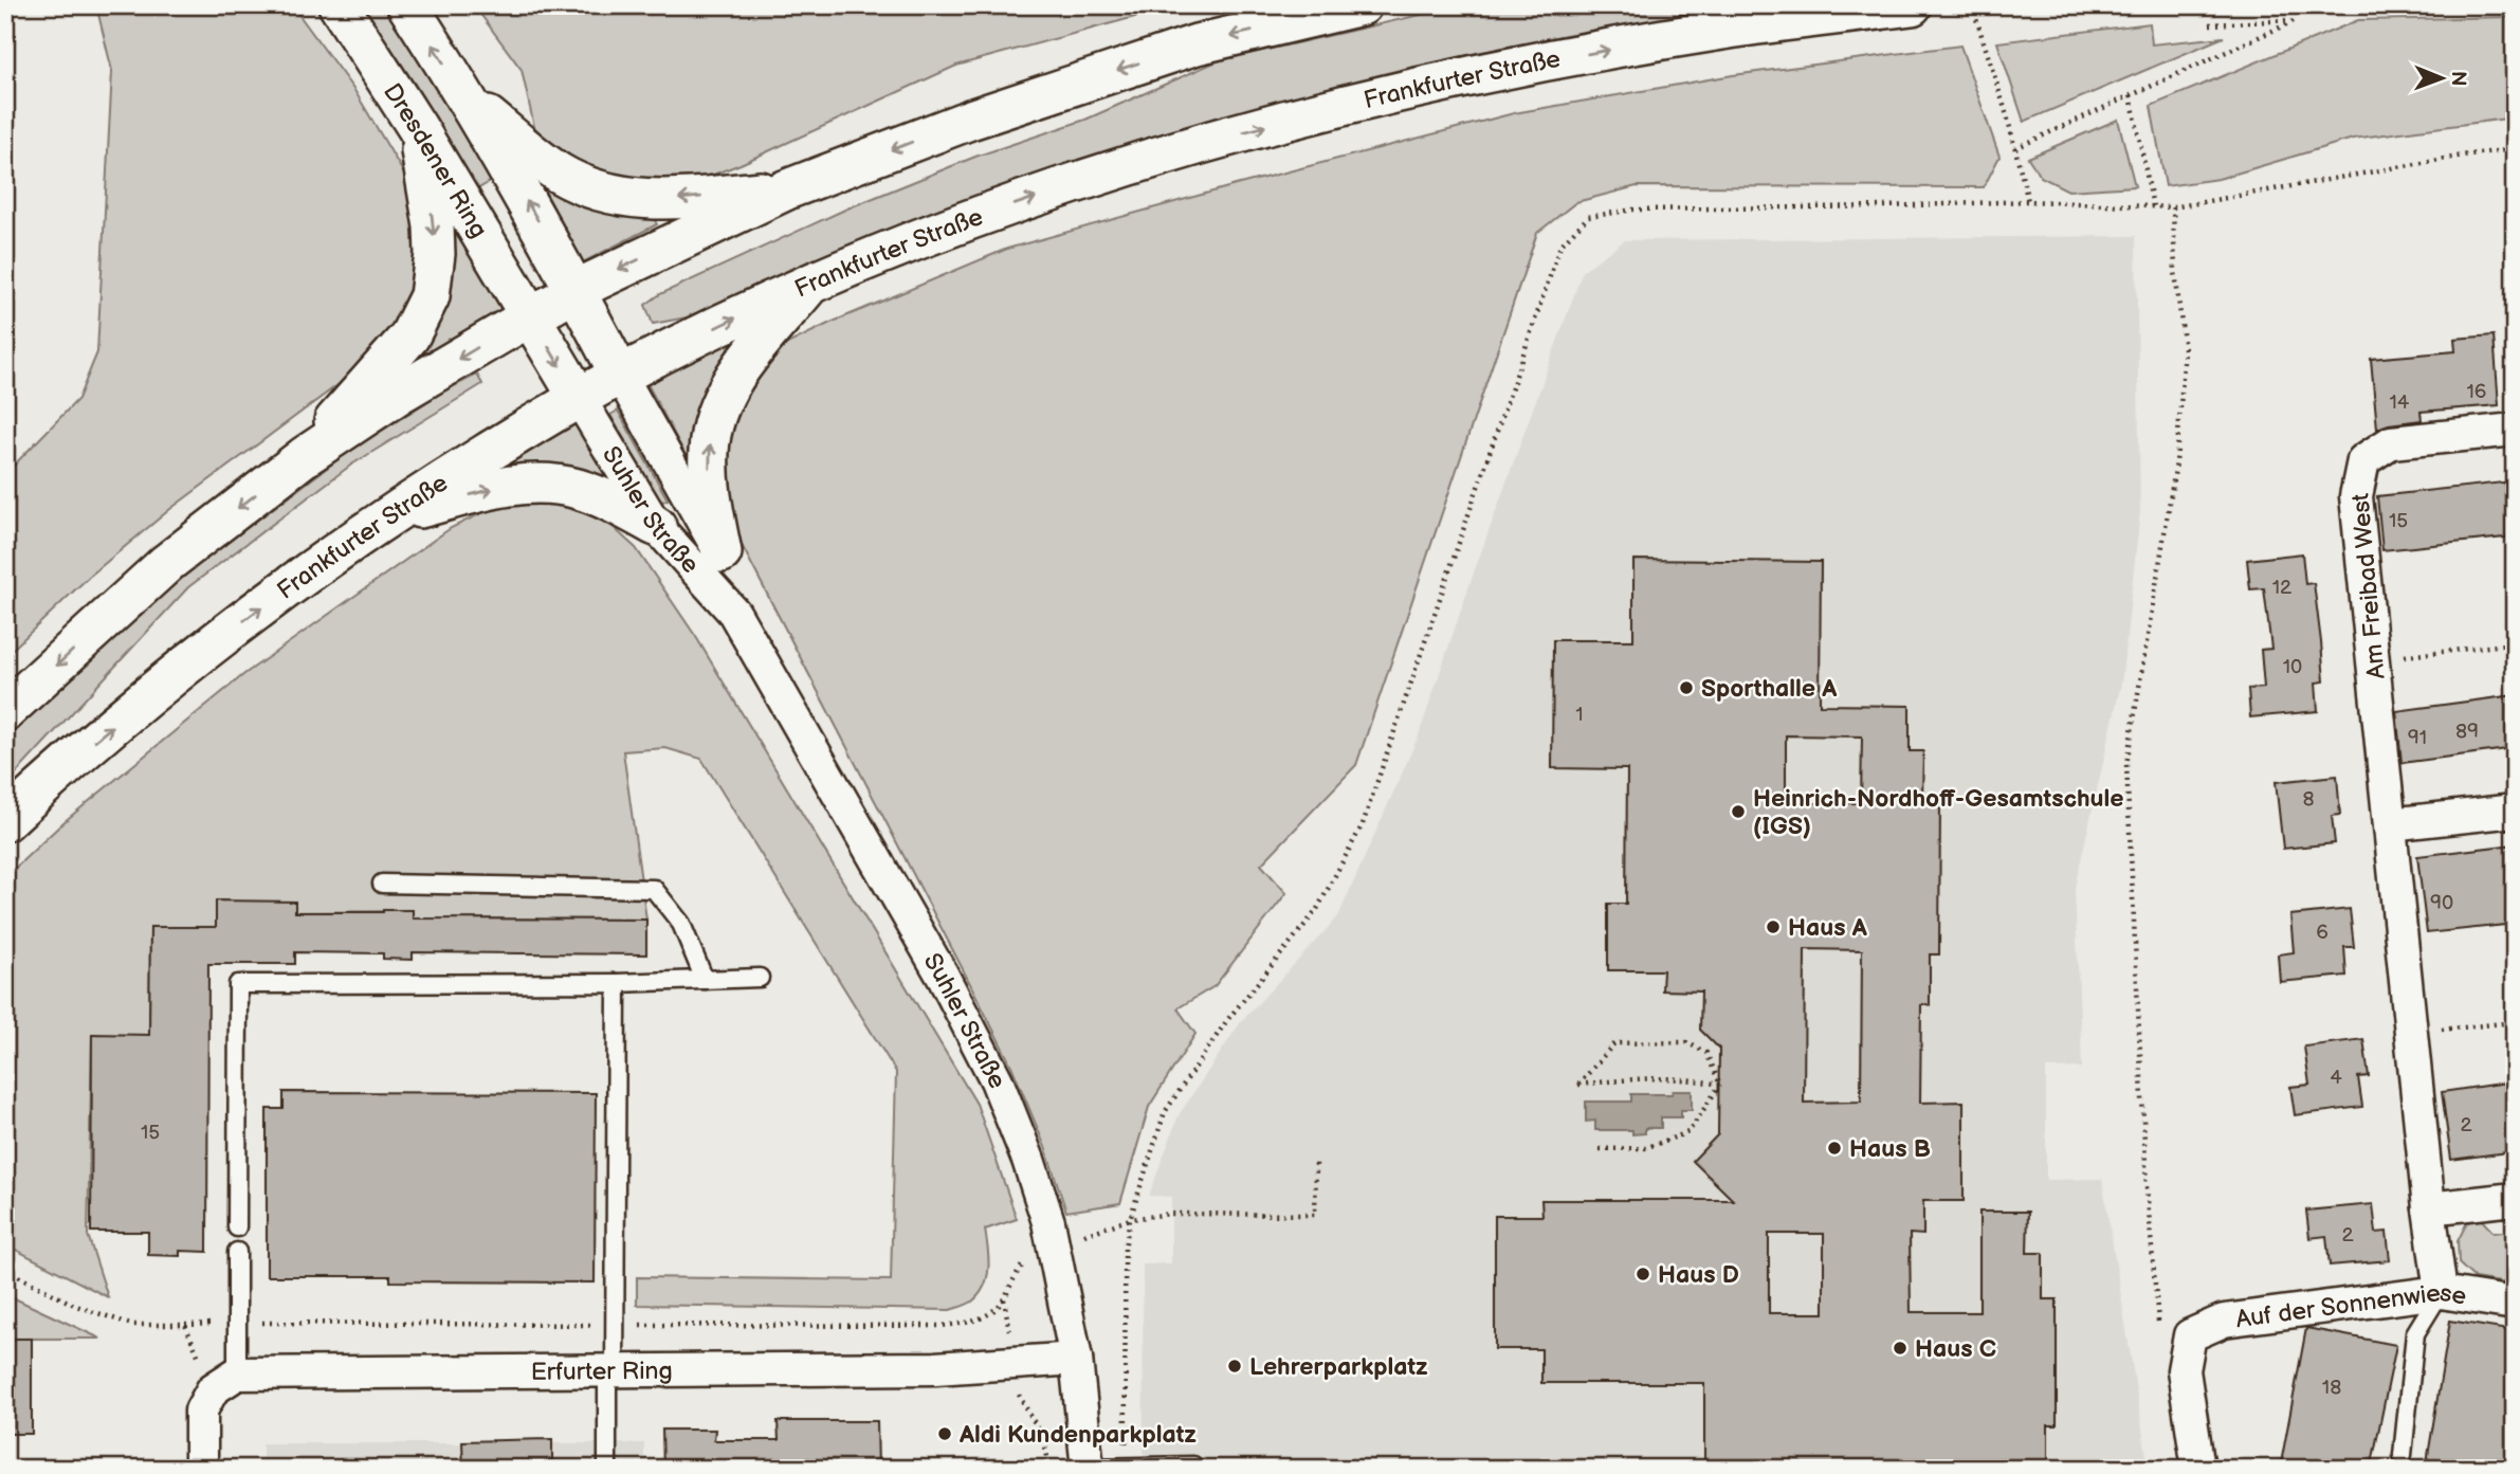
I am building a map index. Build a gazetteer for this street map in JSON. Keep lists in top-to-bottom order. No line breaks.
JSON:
{"streets":{"street":["Frankfurter Straße","Dresdener Ring","Suhler Straße","Am Freibad West","Auf der Sonnenwiese","Erfurter Ring"]},"crossings":[["Frankfurter Straße","Dresdener Ring"],["Frankfurter Straße","Suhler Straße"],["Dresdener Ring","Suhler Straße"],["Suhler Straße","Erfurter Ring"],["Am Freibad West","Auf der Sonnenwiese"]],"places":["Sporthalle A","Heinrich-Nordhoff-Gesamtschule (IGS)","Haus A","Haus B","Haus D","Haus C","Lehrerparkplatz","Aldi Kundenparkplatz"],"house_numbers":["16","14","15","12","10","1","89","91","8","90","6","4","2","15","2","18"],"north":"right"}
